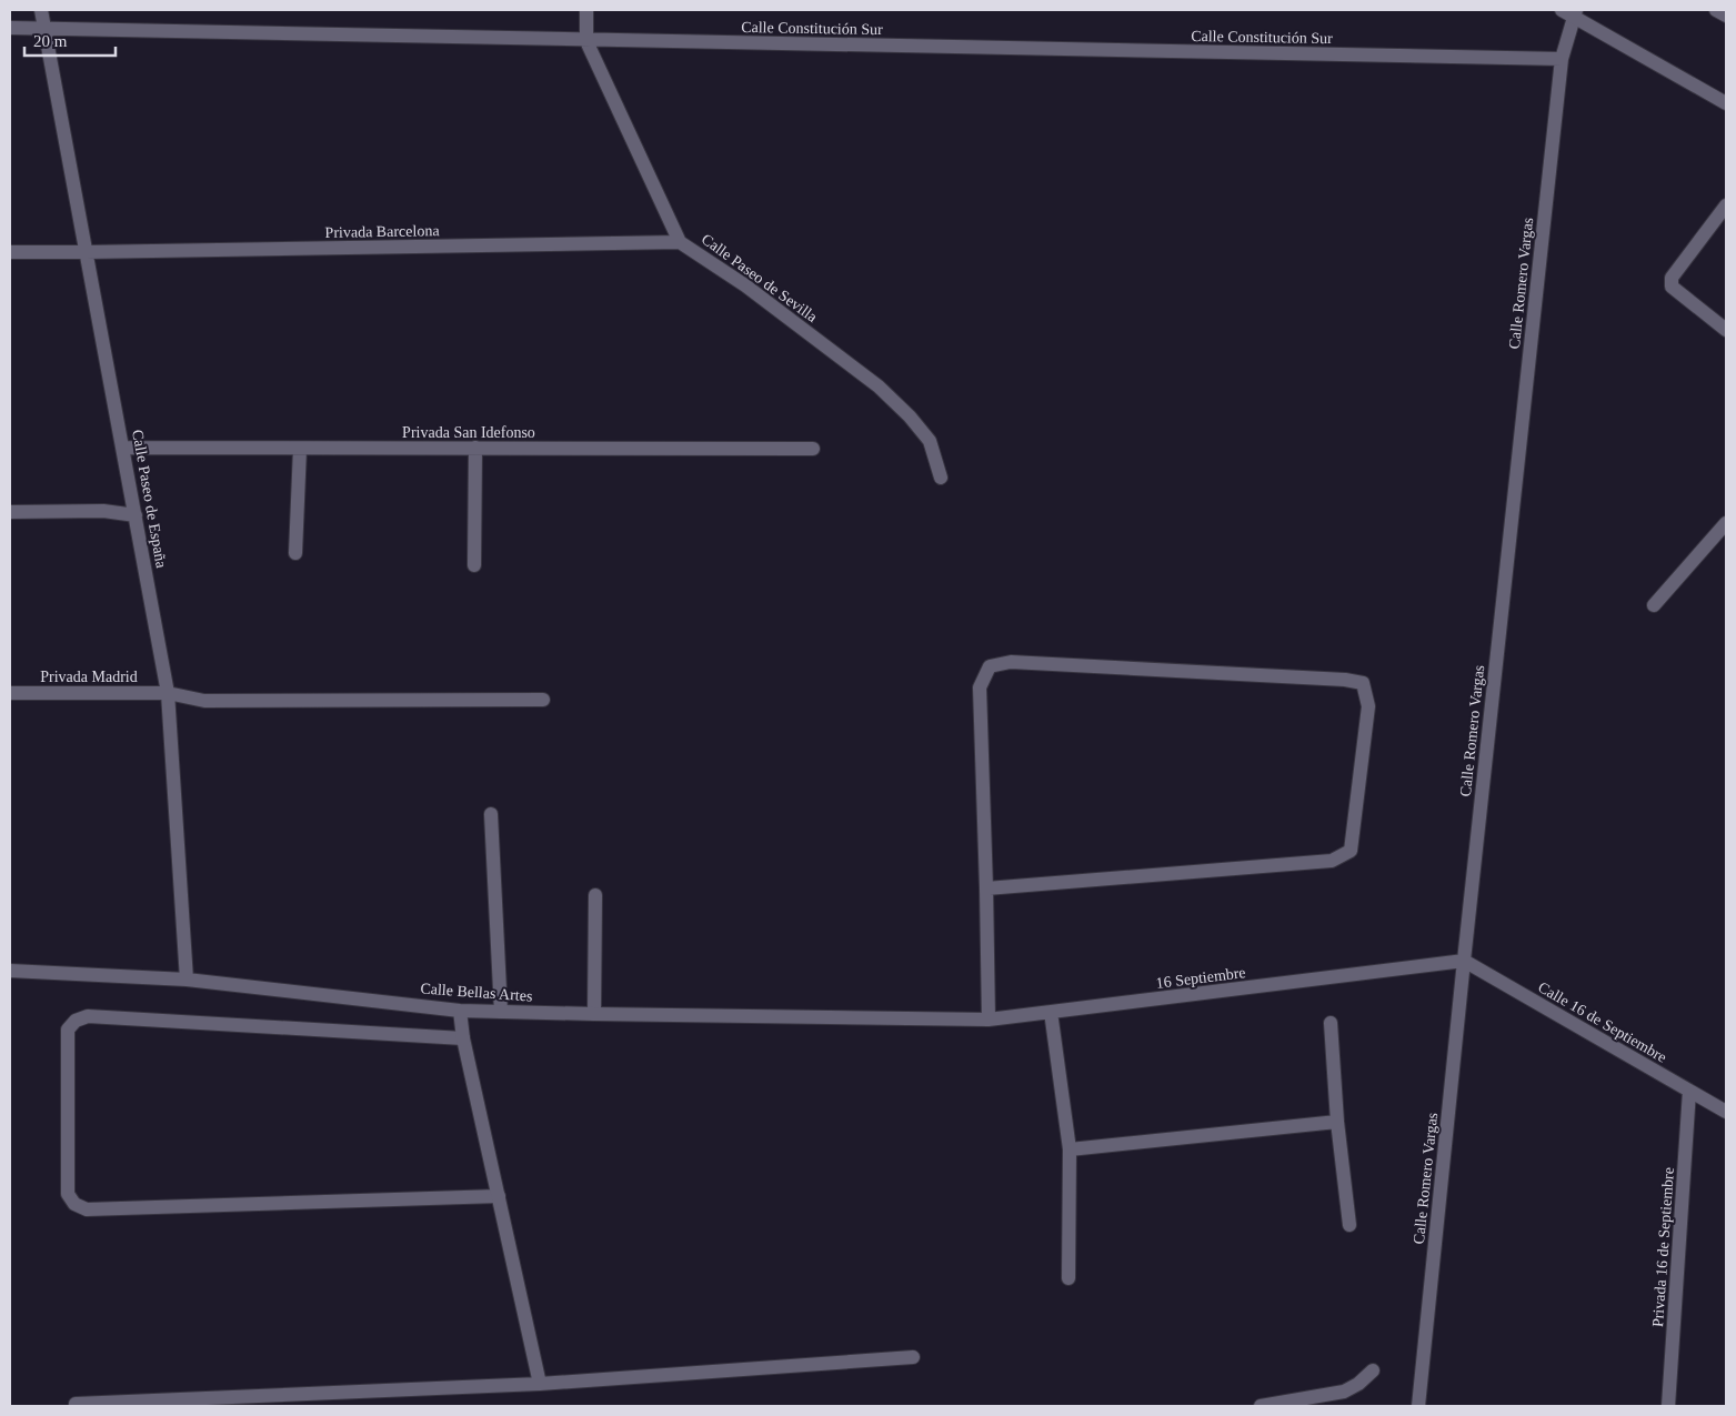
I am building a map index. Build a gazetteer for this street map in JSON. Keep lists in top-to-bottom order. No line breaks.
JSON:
{"streets":{"street":["Calle Constitución Sur","Privada Barcelona","Calle Paseo de Sevilla","Calle Romero Vargas","Privada San Idefonso","Calle Paseo de España","Privada Madrid","16 Septiembre","Calle Bellas Artes","Calle 16 de Septiembre","Privada 16 de Septiembre"]},"crossings":[["Calle Constitución Sur","Calle Paseo de Sevilla"],["Calle Constitución Sur","Calle Romero Vargas"],["Calle Constitución Sur","Calle Paseo de España"],["Privada Barcelona","Calle Paseo de Sevilla"],["Privada Barcelona","Calle Paseo de España"],["Calle Romero Vargas","16 Septiembre"],["Calle Romero Vargas","Calle 16 de Septiembre"],["Privada San Idefonso","Calle Paseo de España"],["Calle Paseo de España","Privada Madrid"],["Calle Paseo de España","Calle Bellas Artes"],["16 Septiembre","Calle Bellas Artes"],["16 Septiembre","Calle 16 de Septiembre"],["Calle 16 de Septiembre","Privada 16 de Septiembre"]],"scale_bar":"20 m"}
